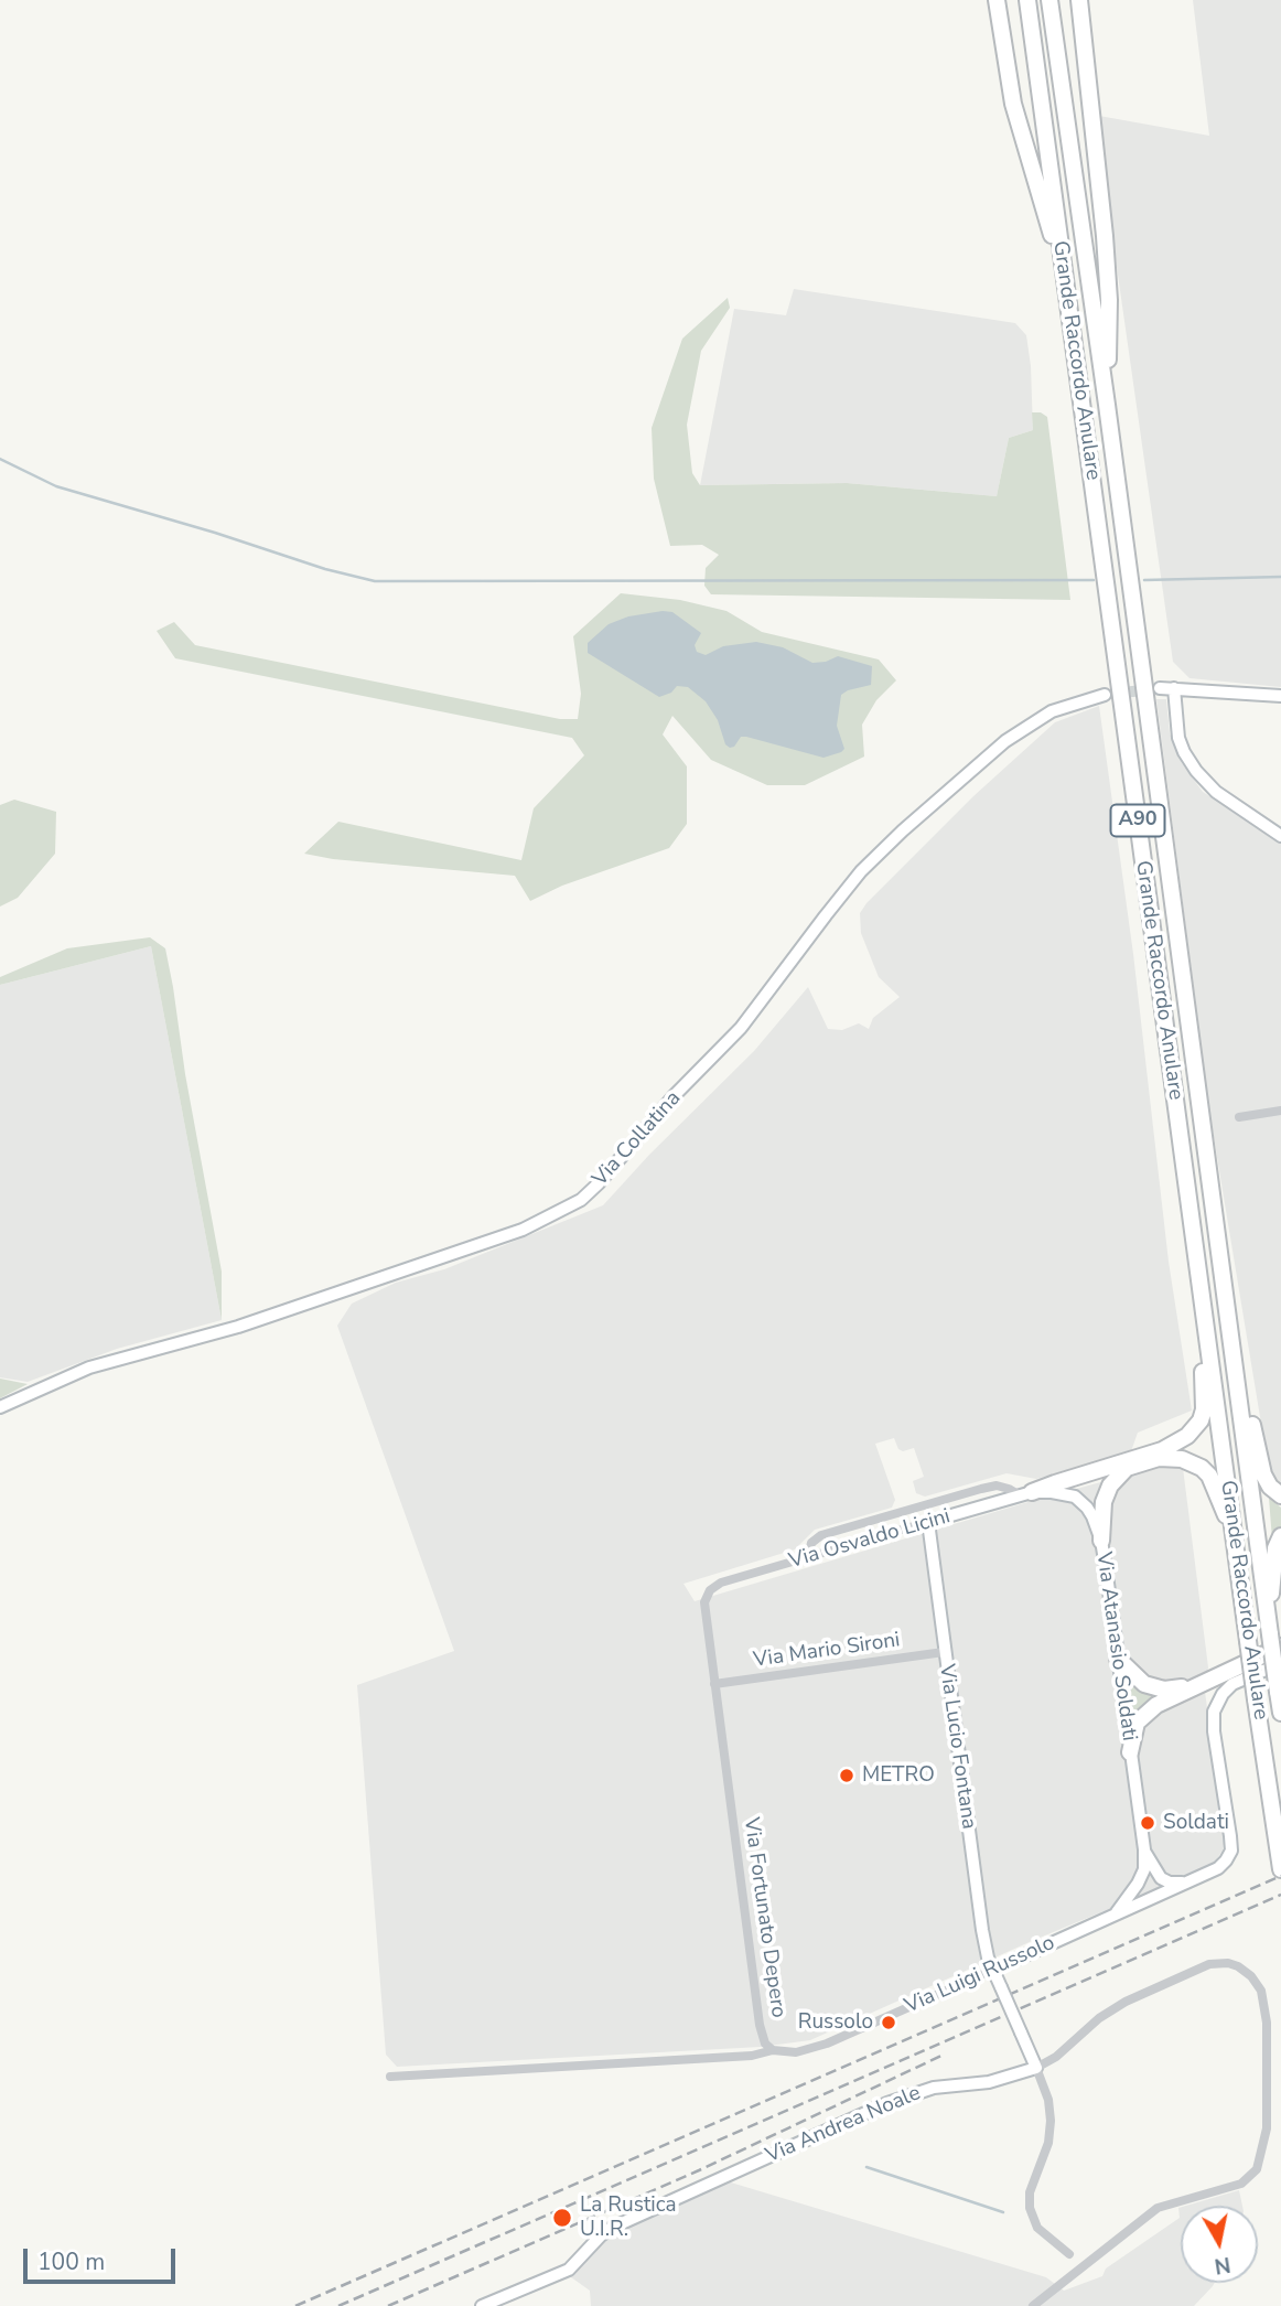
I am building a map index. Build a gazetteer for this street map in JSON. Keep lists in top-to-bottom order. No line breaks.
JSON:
{"streets":{"highway":["Grande Raccordo Anulare","A90"],"street":["Via Collatina","Via Osvaldo Licini","Via Atanasio Soldati","Via Mario Sironi","Via Lucio Fontana","Via Fortunato Depero","Via Luigi Russolo","Via Andrea Noale"]},"crossings":[["Via Osvaldo Licini","Via Atanasio Soldati"],["Via Osvaldo Licini","Via Lucio Fontana"],["Via Osvaldo Licini","Via Fortunato Depero"],["Via Atanasio Soldati","Via Luigi Russolo"],["Via Mario Sironi","Via Lucio Fontana"],["Via Mario Sironi","Via Fortunato Depero"],["Via Lucio Fontana","Via Luigi Russolo"],["Via Lucio Fontana","Via Andrea Noale"],["Via Fortunato Depero","Via Luigi Russolo"]],"places":["METRO","Soldati","Russolo","La Rustica U.I.R."],"scale_bar":"100 m","north":"bottom"}
